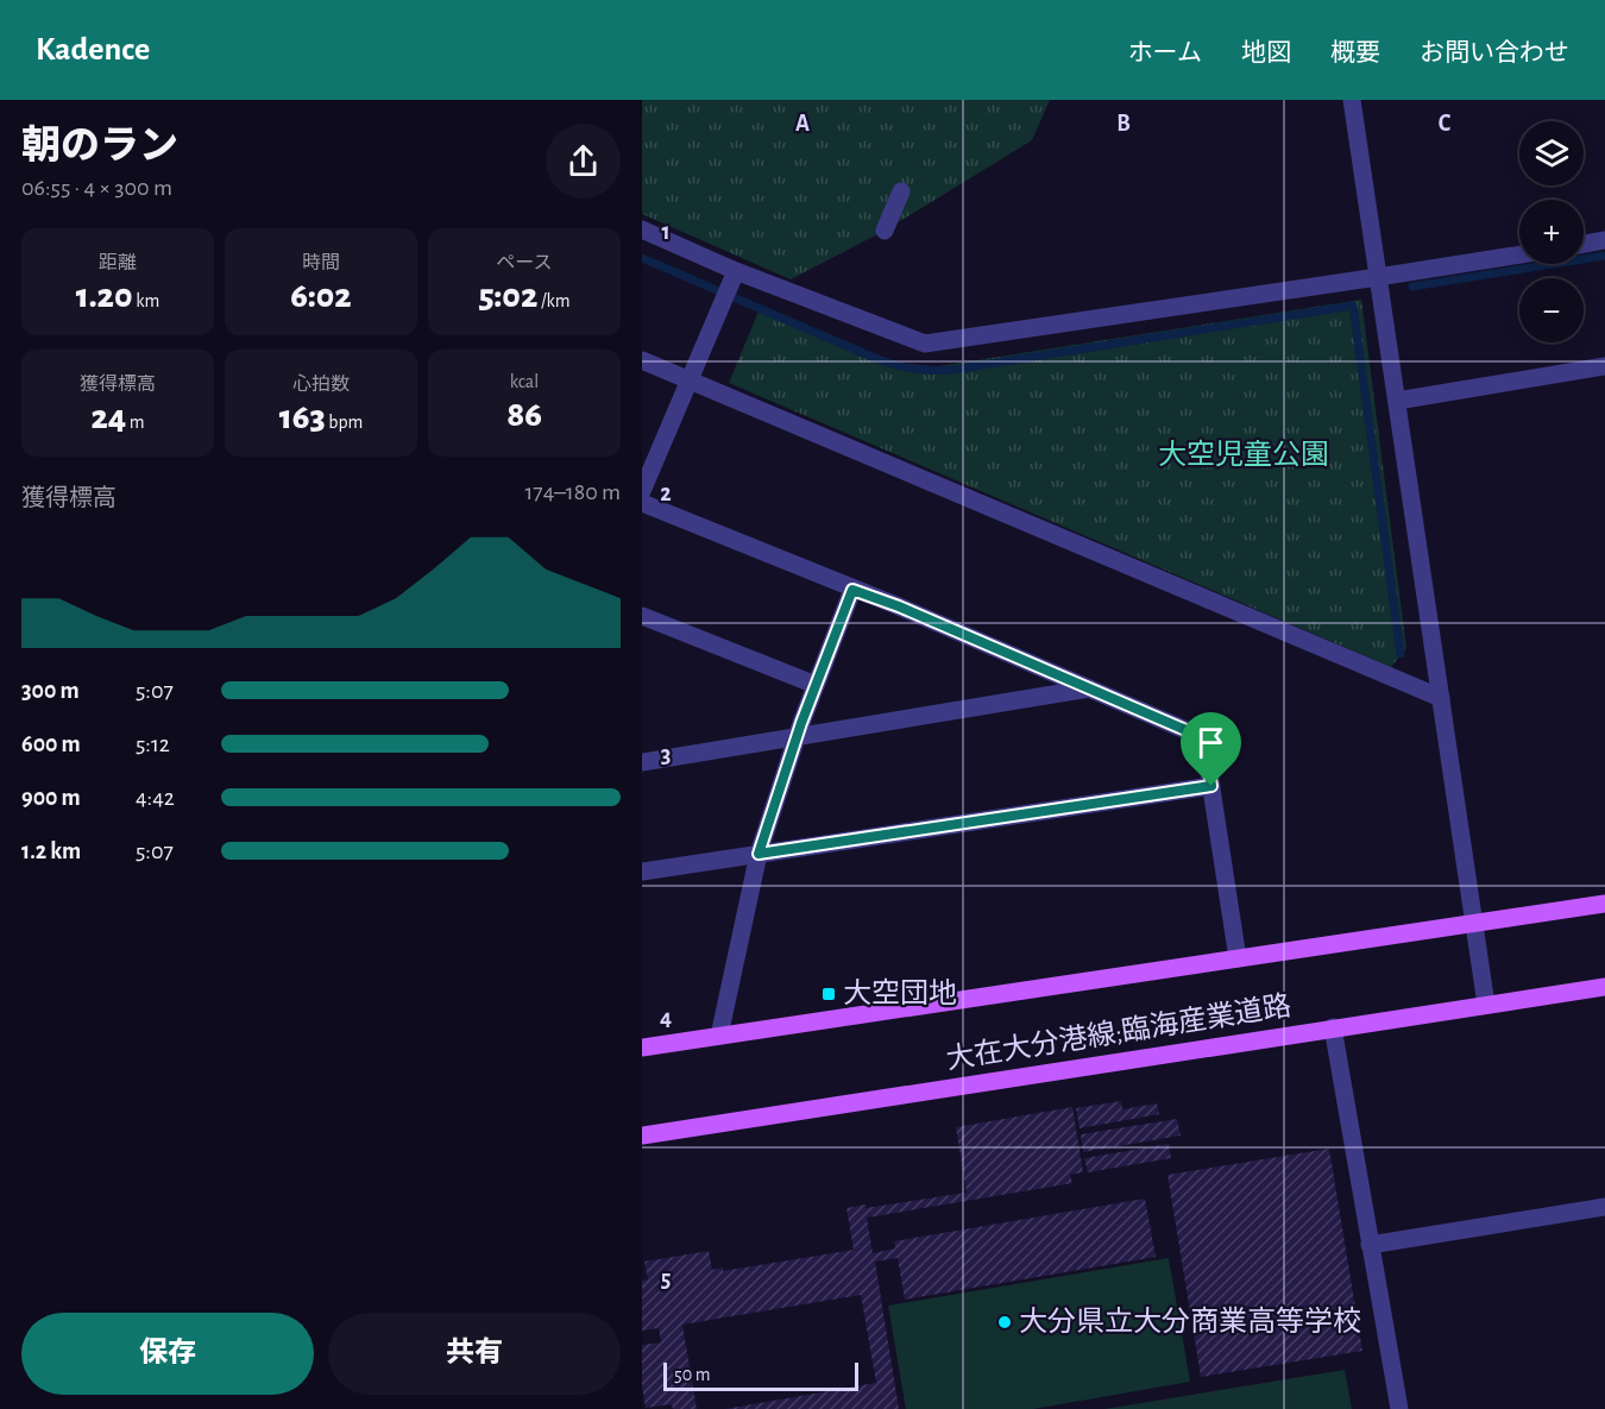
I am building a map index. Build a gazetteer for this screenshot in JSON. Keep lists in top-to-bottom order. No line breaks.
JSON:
{"streets":{"main road":["大在大分港線;臨海産業道路"]},"parks":["大空児童公園"],"places":{"transit":["大空団地"],"other":["大分県立大分商業高等学校"]},"scale_bar":"50 m","page":{"header":"Kadence","nav":["ホーム","地図","概要","お問い合わせ"],"heading":["朝のラン","06:55 · 4 × 300 m"],"map_buttons":["+","−"],"stats":[["距離","1.20 km"],["時間","6:02"],["ペース","5:02 /km"],["獲得標高","24 m"],["心拍数","163 bpm"],["kcal","86"]],"chart":["獲得標高","174–180 m"],"list":[{"name":"300 m","note":"5:07"},{"name":"600 m","note":"5:12"},{"name":"900 m","note":"4:42"},{"name":"1.2 km","note":"5:07"}],"buttons":["保存","共有"],"scale":"50 m"},"grid":{"columns":["A","B","C"],"rows":["1","2","3","4","5"]}}
